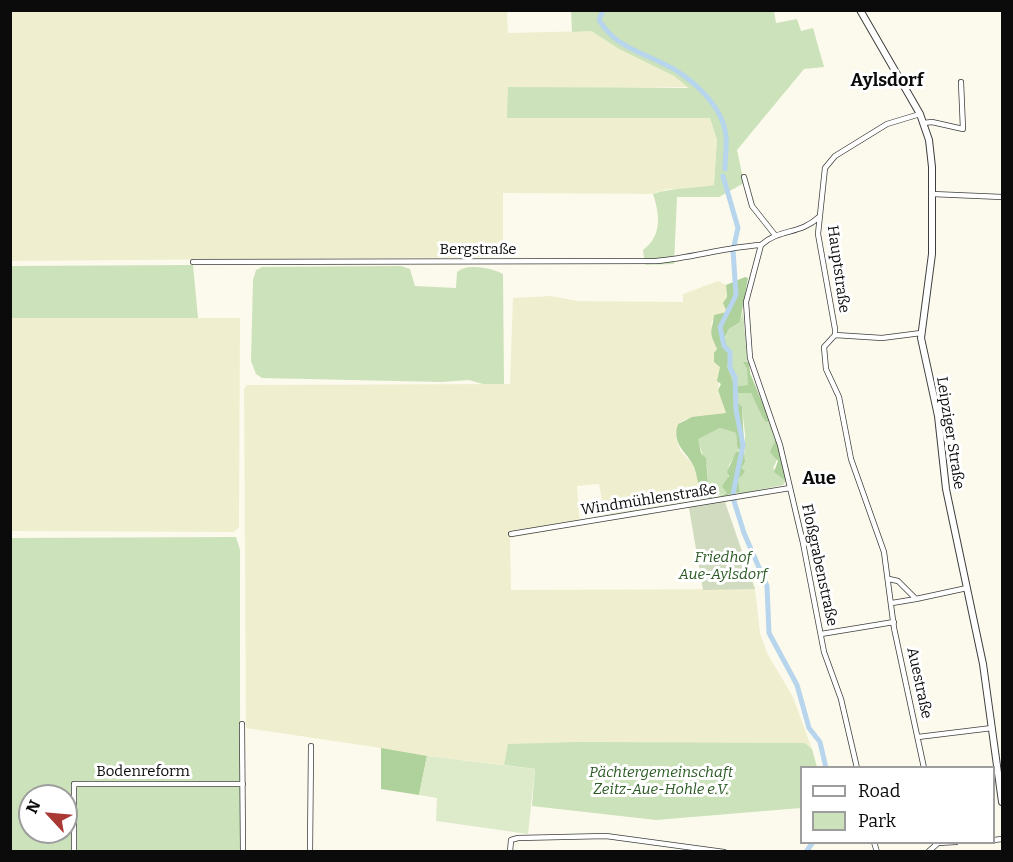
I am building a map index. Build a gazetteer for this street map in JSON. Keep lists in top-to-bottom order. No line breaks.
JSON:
{"streets":{"street":["Bergstraße","Hauptstraße","Leipziger Straße","Windmühlenstraße","Floßgrabenstraße","Auestraße","Bodenreform"]},"crossings":[["Bergstraße","Floßgrabenstraße"],["Hauptstraße","Leipziger Straße"],["Hauptstraße","Auestraße"],["Windmühlenstraße","Floßgrabenstraße"]],"districts":["Aylsdorf","Aue"],"parks":["Friedhof Aue-Aylsdorf","Pächtergemeinschaft Zeitz-Aue-Hohle e.V."],"legend":["Road","Park"],"north":"top left"}
